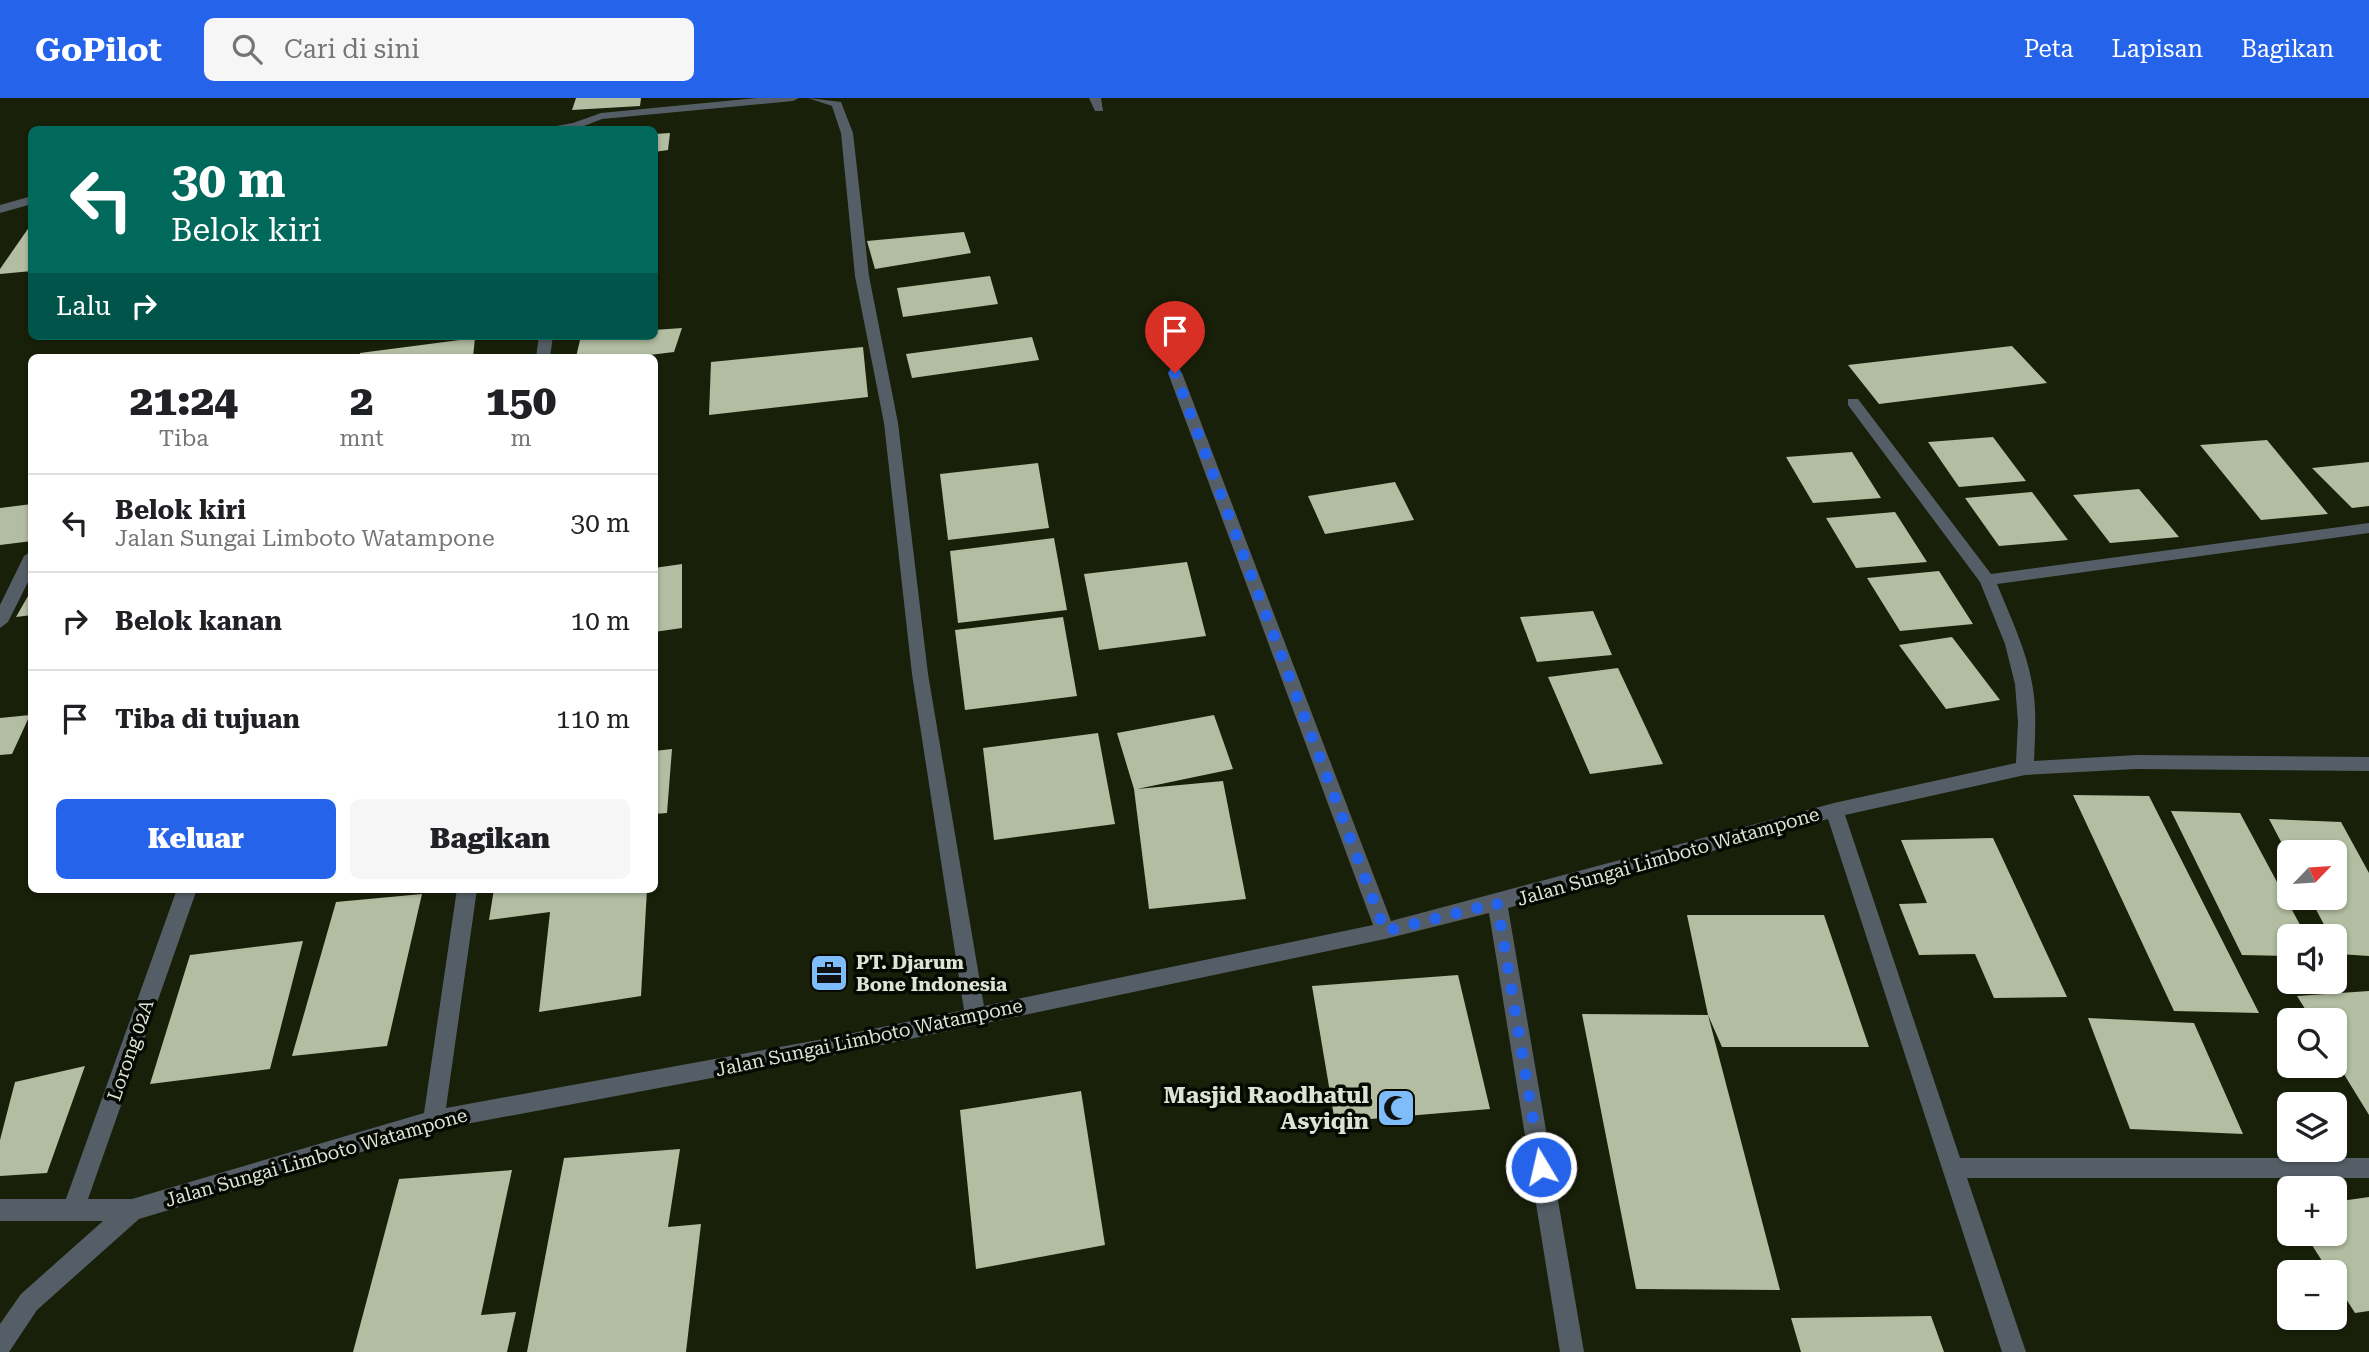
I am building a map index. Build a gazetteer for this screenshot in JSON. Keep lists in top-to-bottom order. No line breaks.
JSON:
{"streets":{"street":["Jalan Sungai Limboto Watampone","Lorong 02A"]},"places":{"office":["PT. Djarum Bone Indonesia"],"mosque":["Masjid Raodhatul Asyiqin"]},"north":"top right","page":{"header":"GoPilot","search":"Cari di sini","nav":["Peta","Lapisan","Bagikan"],"turn":["30 m","Belok kiri"],"then":"Lalu","eta":["21:24","Tiba","2","mnt","150","m"],"list":[{"name":"Belok kiri","note":"Jalan Sungai Limboto Watampone","value":"30 m"},{"name":"Belok kanan","value":"10 m"},{"name":"Tiba di tujuan","value":"110 m"}],"buttons":["Keluar","Bagikan"],"map_buttons":["+","−"]}}
